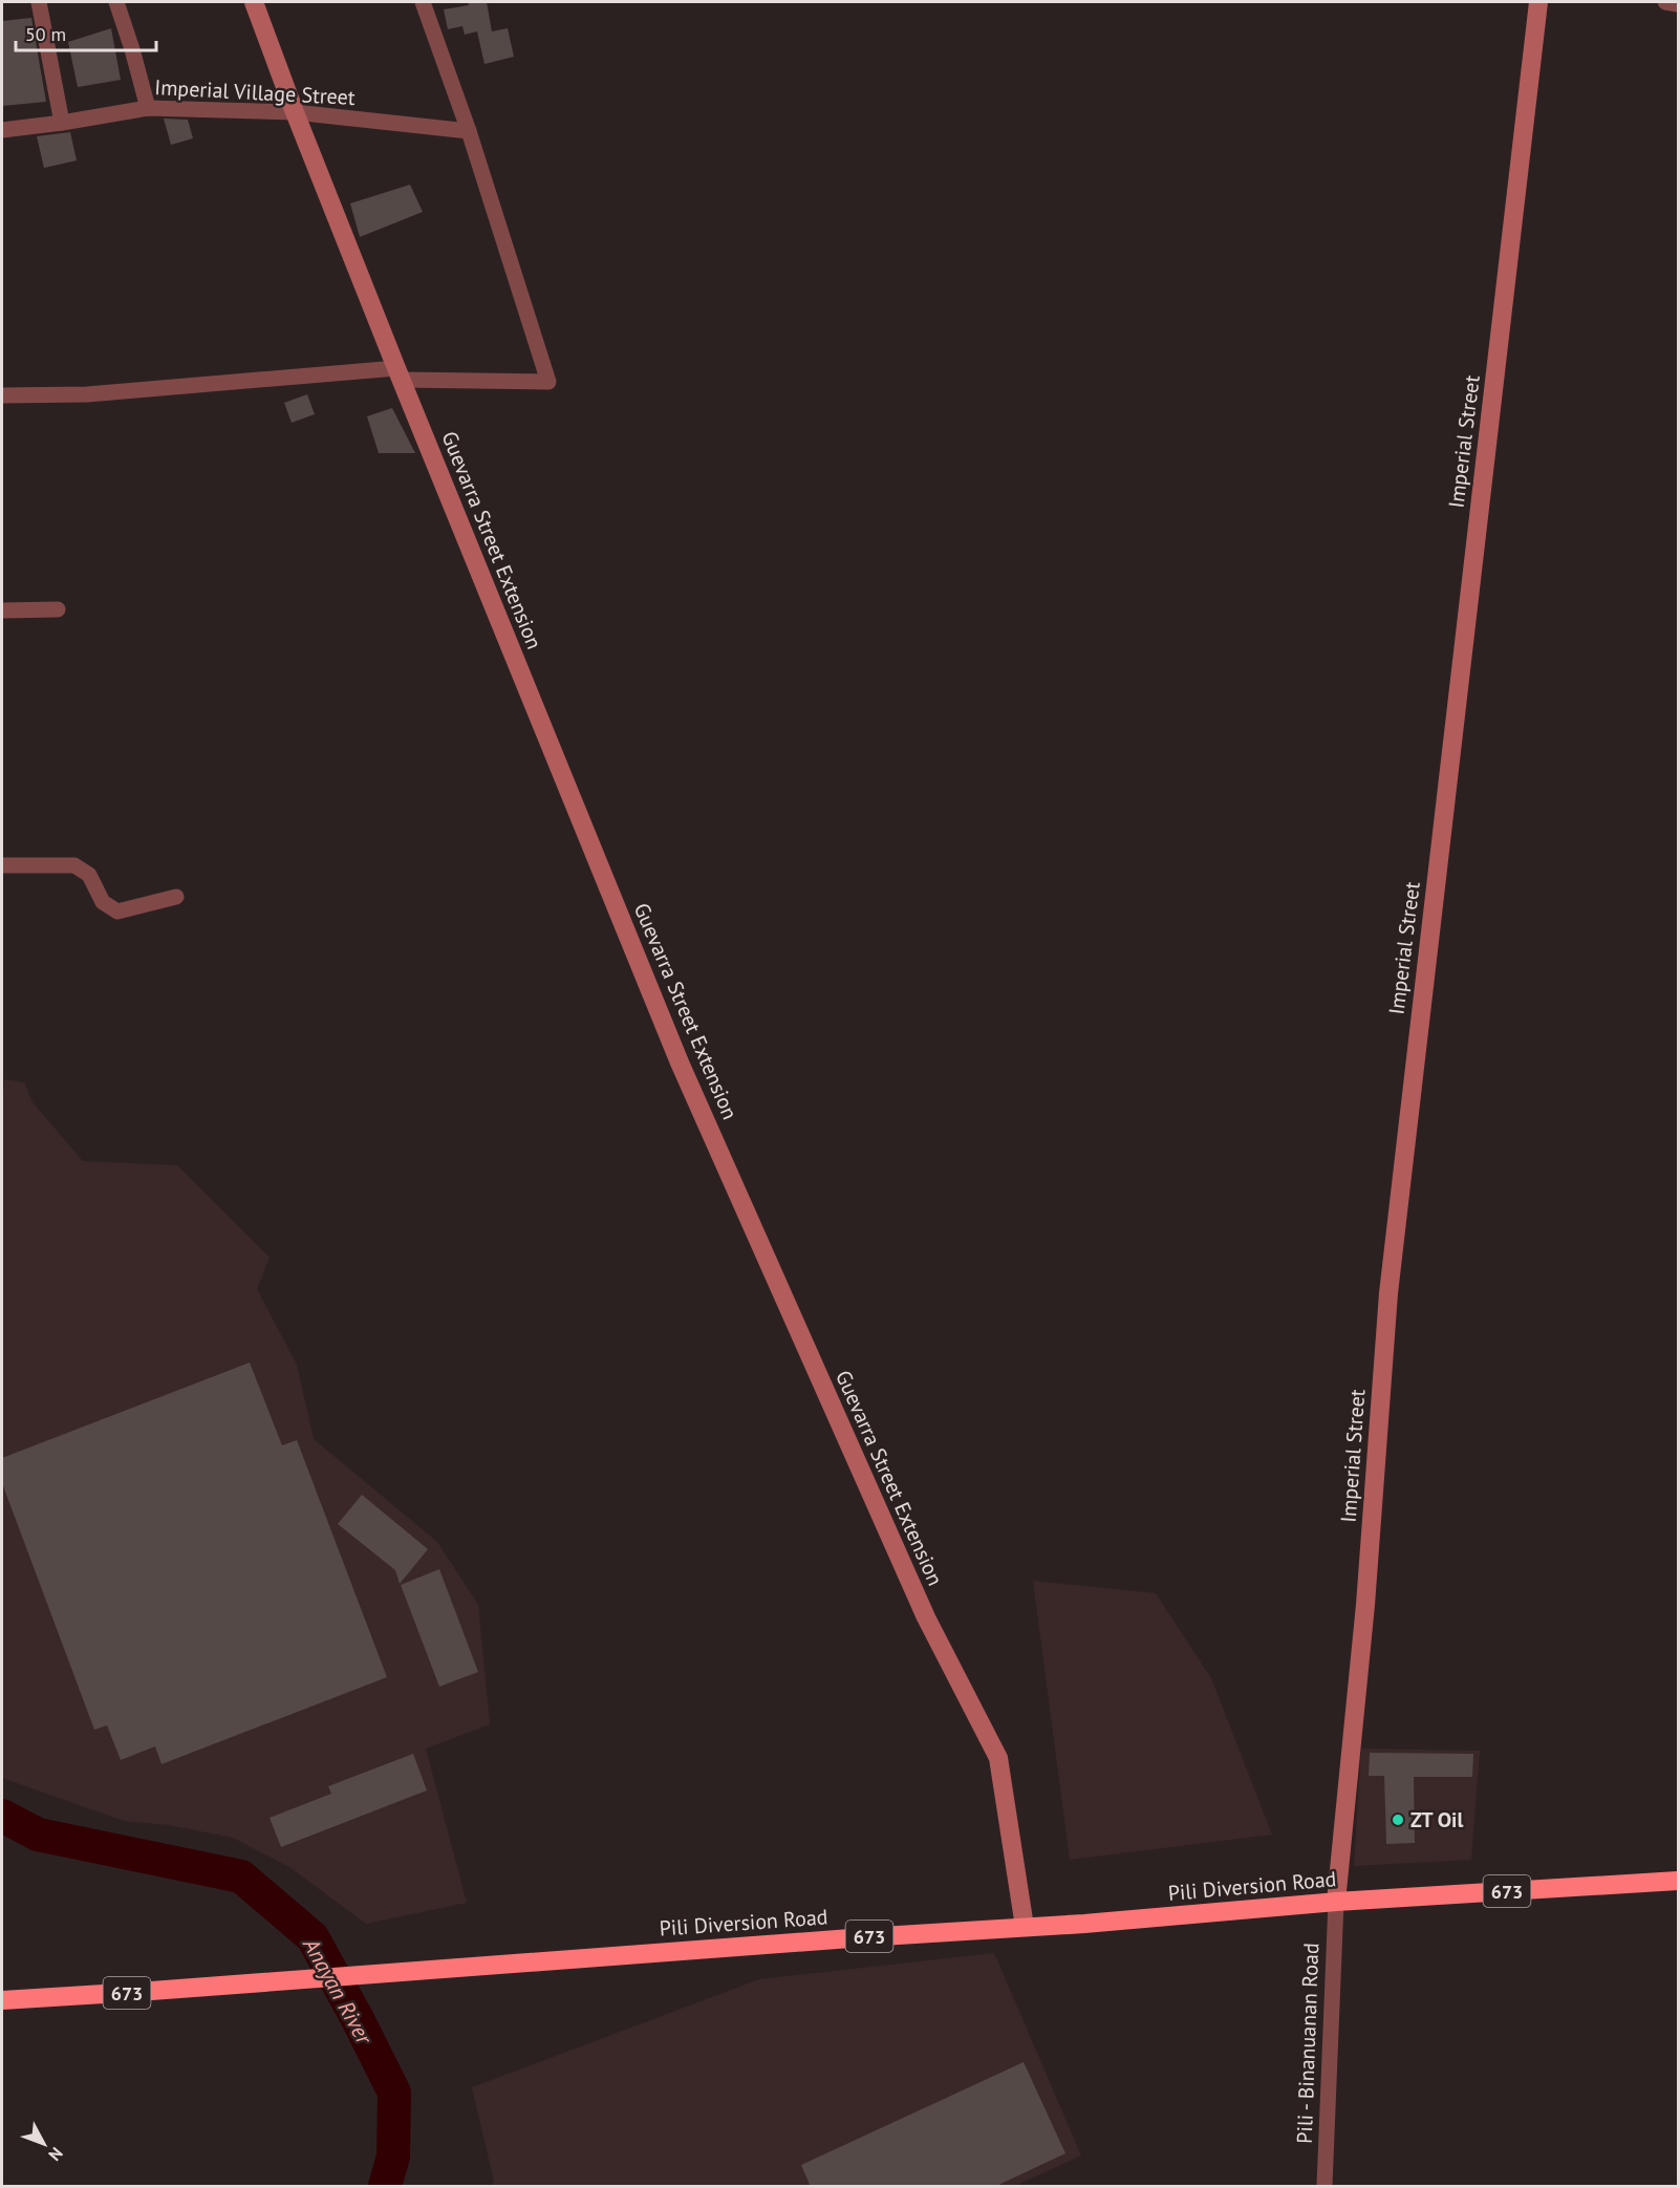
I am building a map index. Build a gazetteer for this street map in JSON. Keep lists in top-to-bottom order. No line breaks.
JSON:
{"streets":{"highway":["Pili Diversion Road","673"],"street":["Imperial Village Street","Imperial Street","Guevarra Street Extension","Pili - Binanuanan Road"]},"crossings":[["Imperial Village Street","Guevarra Street Extension"],["Imperial Street","Pili Diversion Road"],["Imperial Street","Pili - Binanuanan Road"],["Guevarra Street Extension","Pili Diversion Road"],["Pili Diversion Road","Pili - Binanuanan Road"]],"water":["Anayan River"],"places":["ZT Oil"],"scale_bar":"50 m","north":"bottom right"}
